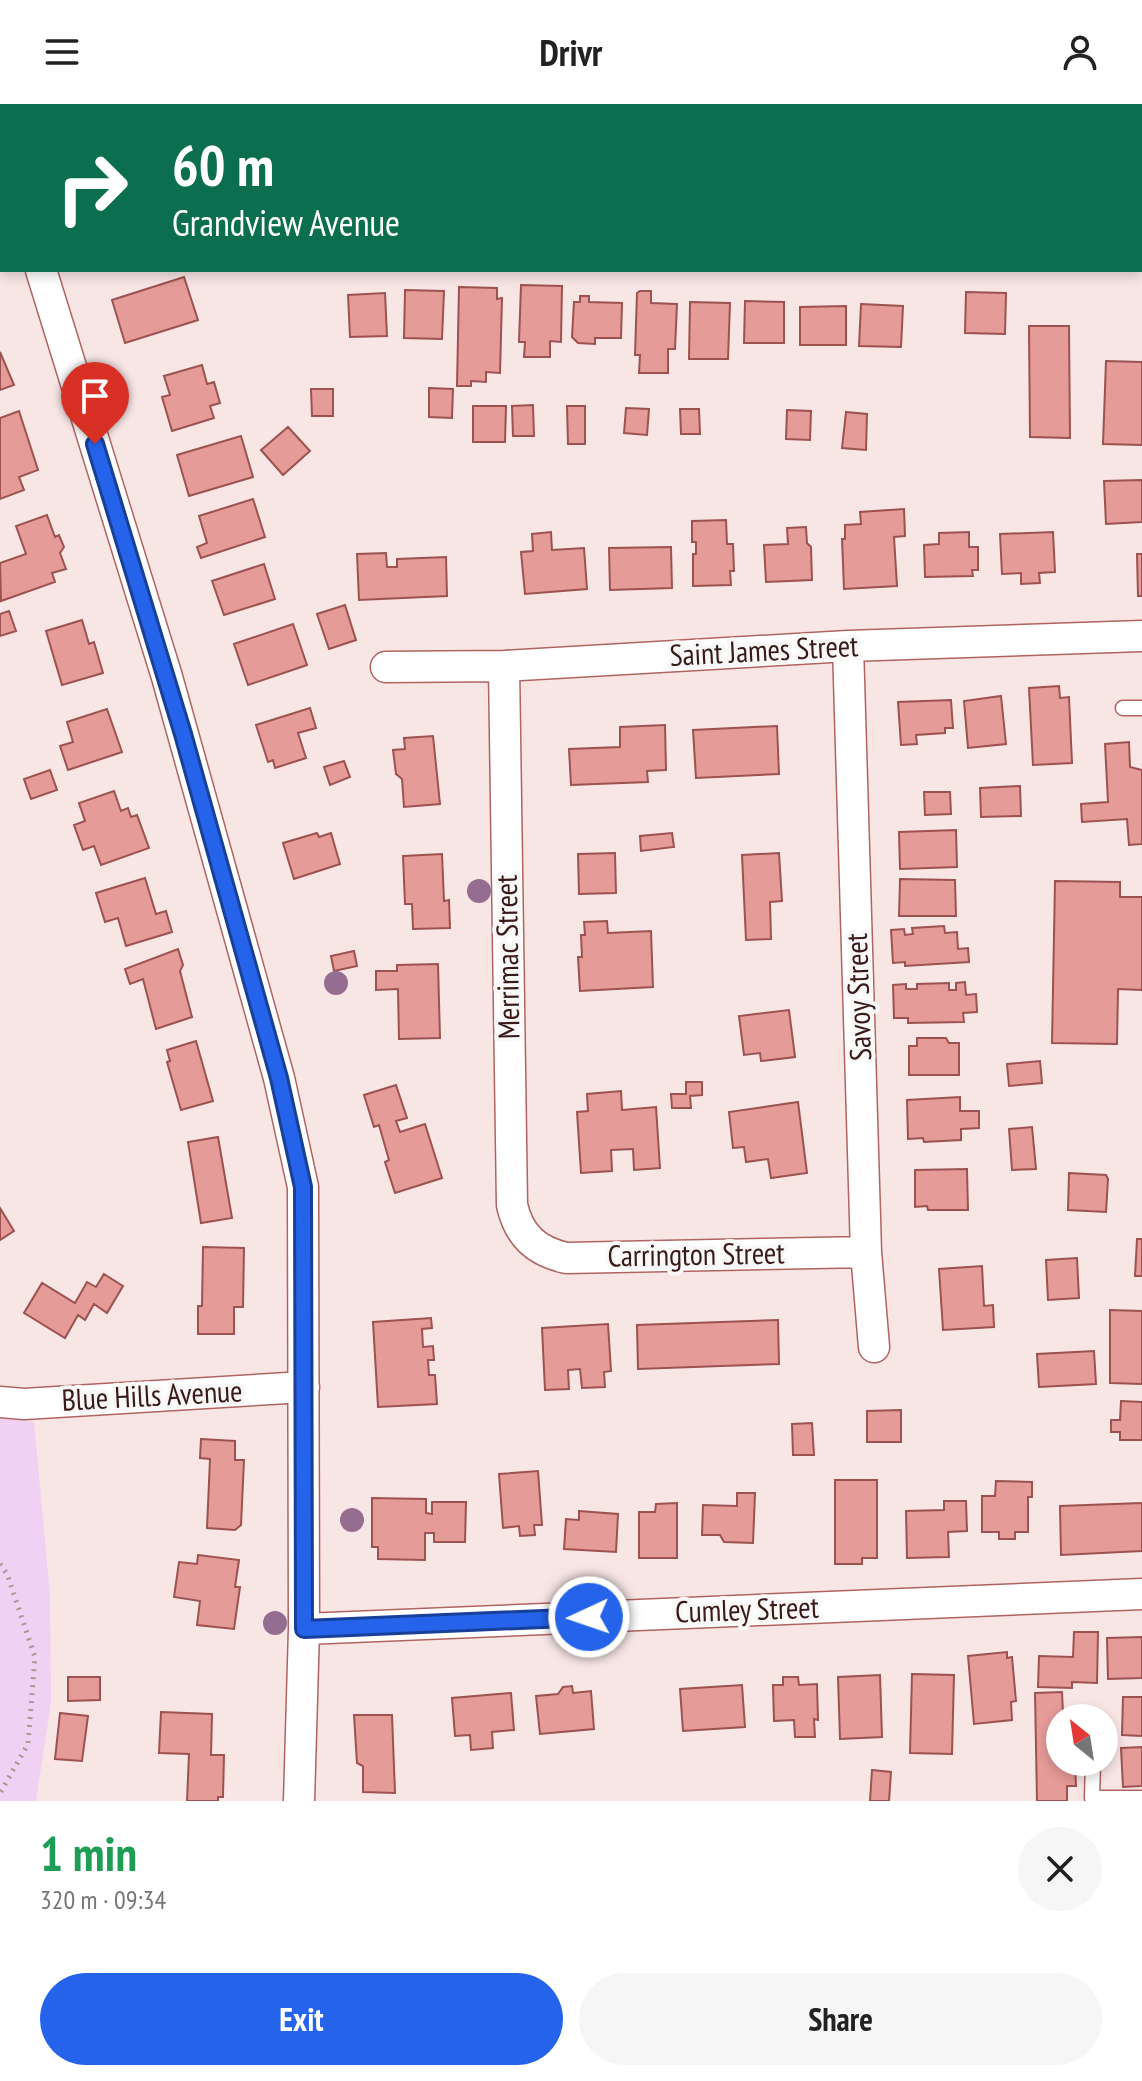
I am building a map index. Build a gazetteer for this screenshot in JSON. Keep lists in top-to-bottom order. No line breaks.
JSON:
{"streets":{"street":["Saint James Street","Merrimac Street","Savoy Street","Carrington Street","Blue Hills Avenue","Cumley Street"]},"crossings":[["Saint James Street","Merrimac Street"],["Saint James Street","Savoy Street"],["Merrimac Street","Carrington Street"],["Savoy Street","Carrington Street"]],"north":"top left","page":{"header":"Drivr","turn":["60 m","Grandview Avenue"],"heading":["1 min","320 m · 09:34"],"buttons":["Exit","Share"]}}
